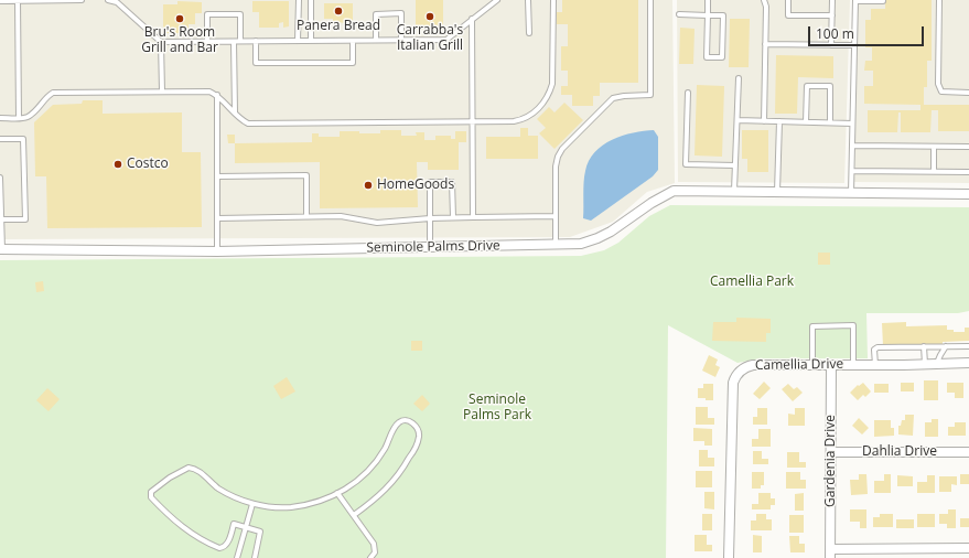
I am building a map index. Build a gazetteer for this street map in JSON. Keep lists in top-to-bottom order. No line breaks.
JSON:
{"streets":{"street":["Seminole Palms Drive","Camellia Drive","Dahlia Drive","Gardenia Drive"]},"crossings":[["Camellia Drive","Gardenia Drive"],["Dahlia Drive","Gardenia Drive"]],"parks":["Camellia Park","Seminole Palms Park"],"places":["Panera Bread","Carrabba's Italian Grill","Bru's Room Grill and Bar","Costco","HomeGoods"],"scale_bar":"100 m"}
